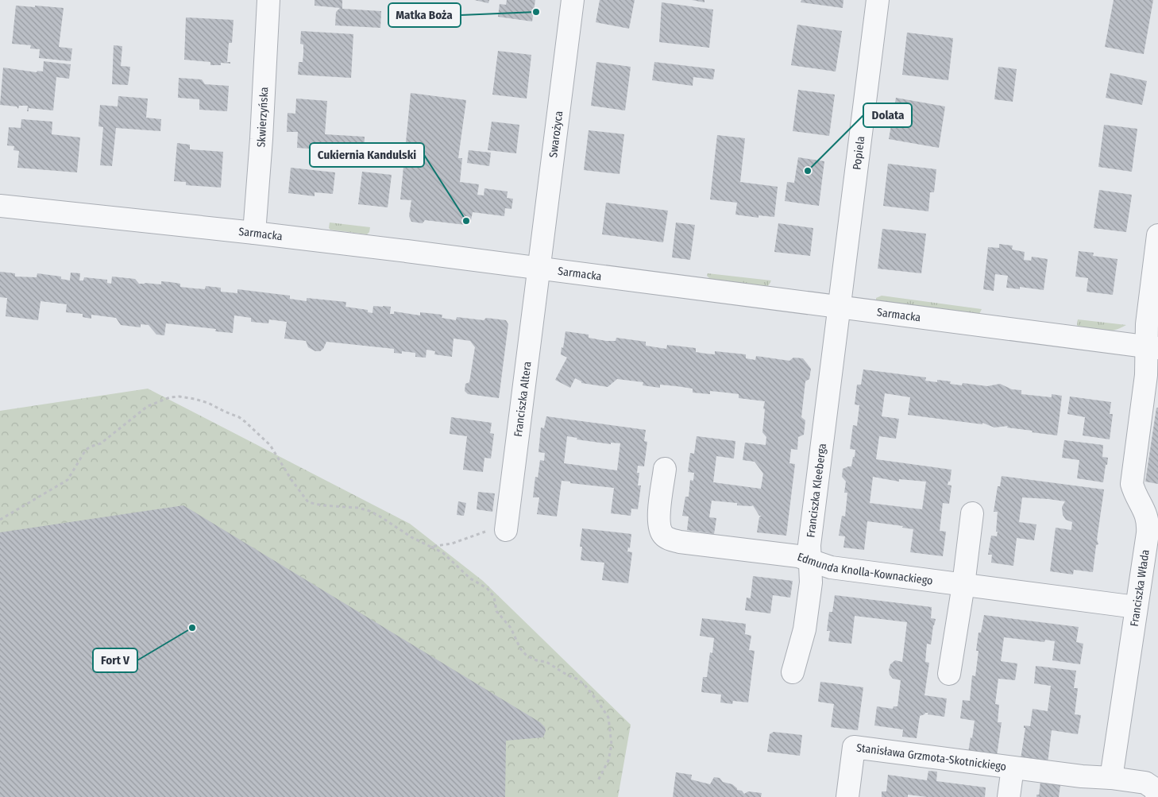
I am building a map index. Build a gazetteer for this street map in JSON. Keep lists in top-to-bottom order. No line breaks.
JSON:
{"streets":{"street":["Skwierzyńska","Swarożyca","Popiela","Sarmacka","Franciszka Altera","Franciszka Kleeberga","Edmunda Knolla-Kownackiego","Franciszka Włada","Stanisława Grzmota-Skotnickiego"]},"crossings":[["Skwierzyńska","Sarmacka"],["Swarożyca","Sarmacka"],["Swarożyca","Franciszka Altera"],["Popiela","Sarmacka"],["Popiela","Franciszka Kleeberga"],["Sarmacka","Franciszka Altera"],["Sarmacka","Franciszka Kleeberga"],["Sarmacka","Franciszka Włada"],["Franciszka Kleeberga","Edmunda Knolla-Kownackiego"],["Edmunda Knolla-Kownackiego","Franciszka Włada"],["Franciszka Włada","Stanisława Grzmota-Skotnickiego"]],"places":["Matka Boża","Dolata","Cukiernia Kandulski","Fort V"]}
